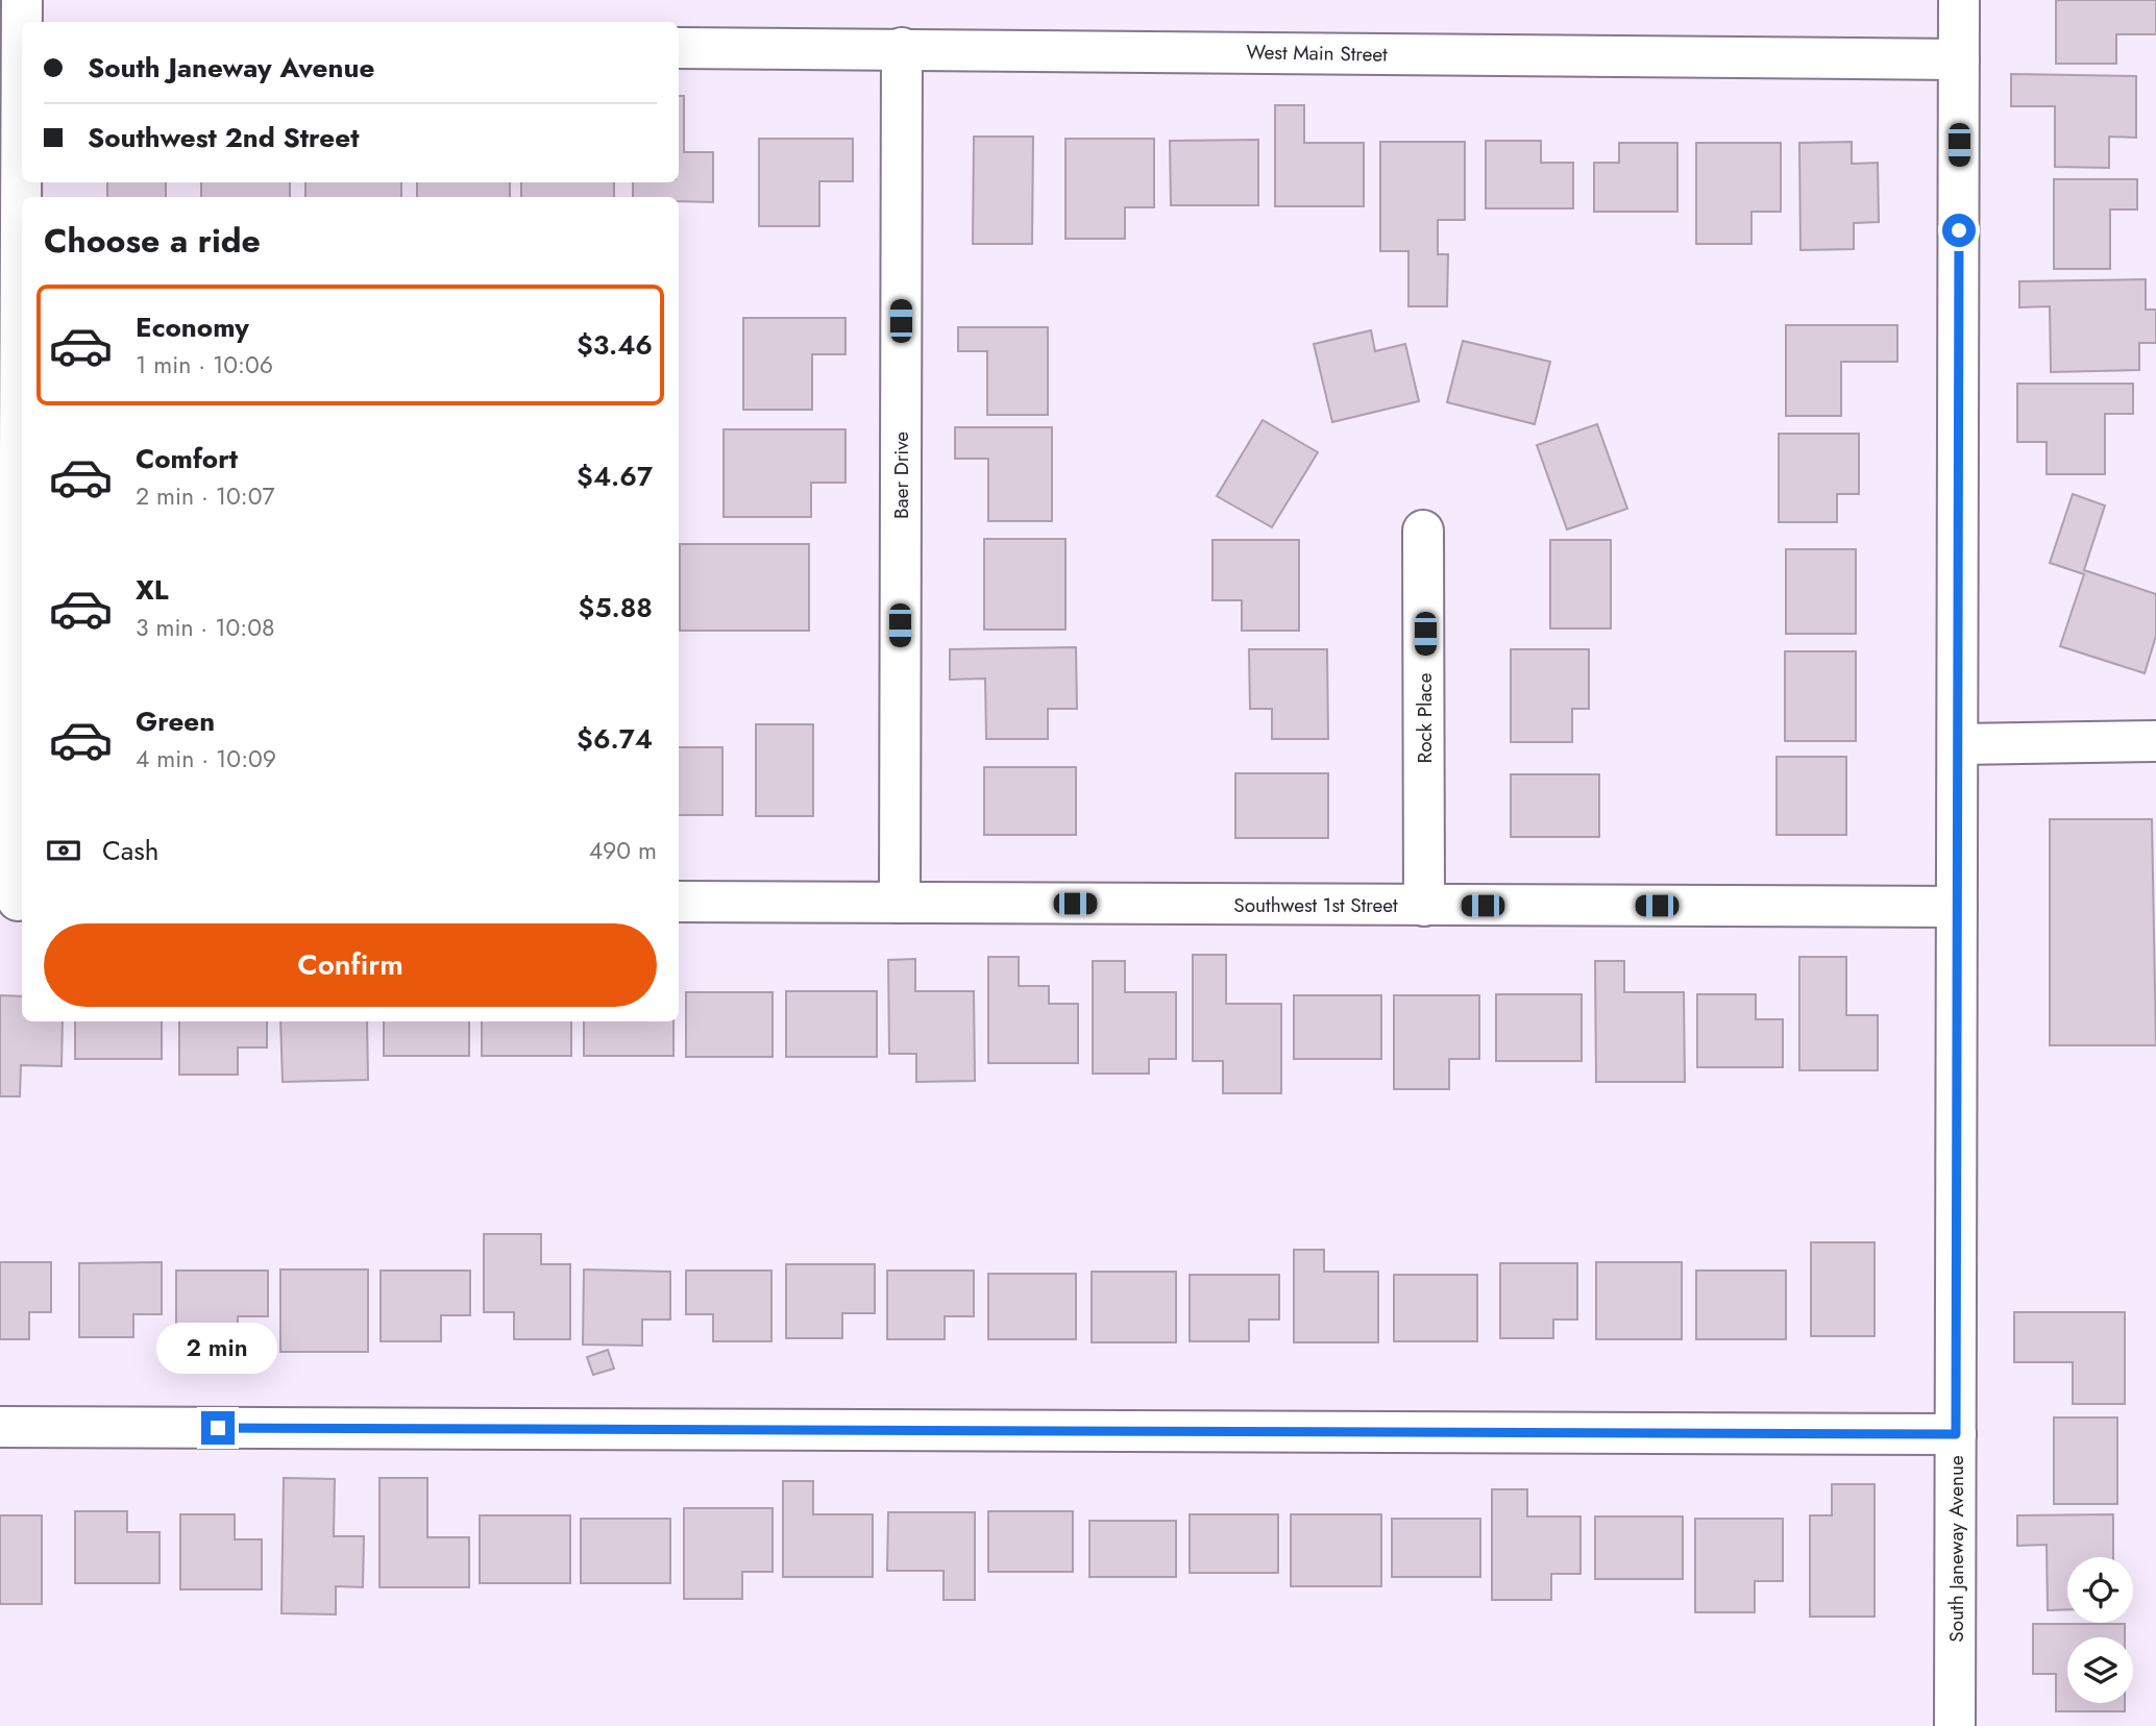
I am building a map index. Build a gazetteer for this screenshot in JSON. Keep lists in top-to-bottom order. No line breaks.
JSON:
{"streets":{"street":["West Main Street","Baer Drive","Rock Place","Southwest 1st Street","South Janeway Avenue"]},"crossings":[["West Main Street","Baer Drive"],["West Main Street","South Janeway Avenue"],["Baer Drive","Southwest 1st Street"],["Rock Place","Southwest 1st Street"],["Southwest 1st Street","South Janeway Avenue"]],"page":{"banner":["South Janeway Avenue","Southwest 2nd Street"],"heading":"Choose a ride","list":[{"name":"Economy","note":"1 min · 10:06","value":"$3.46"},{"name":"Comfort","note":"2 min · 10:07","value":"$4.67"},{"name":"XL","note":"3 min · 10:08","value":"$5.88"},{"name":"Green","note":"4 min · 10:09","value":"$6.74"}],"pay":["Cash","490 m"],"buttons":"Confirm","bubble":"2 min"}}
